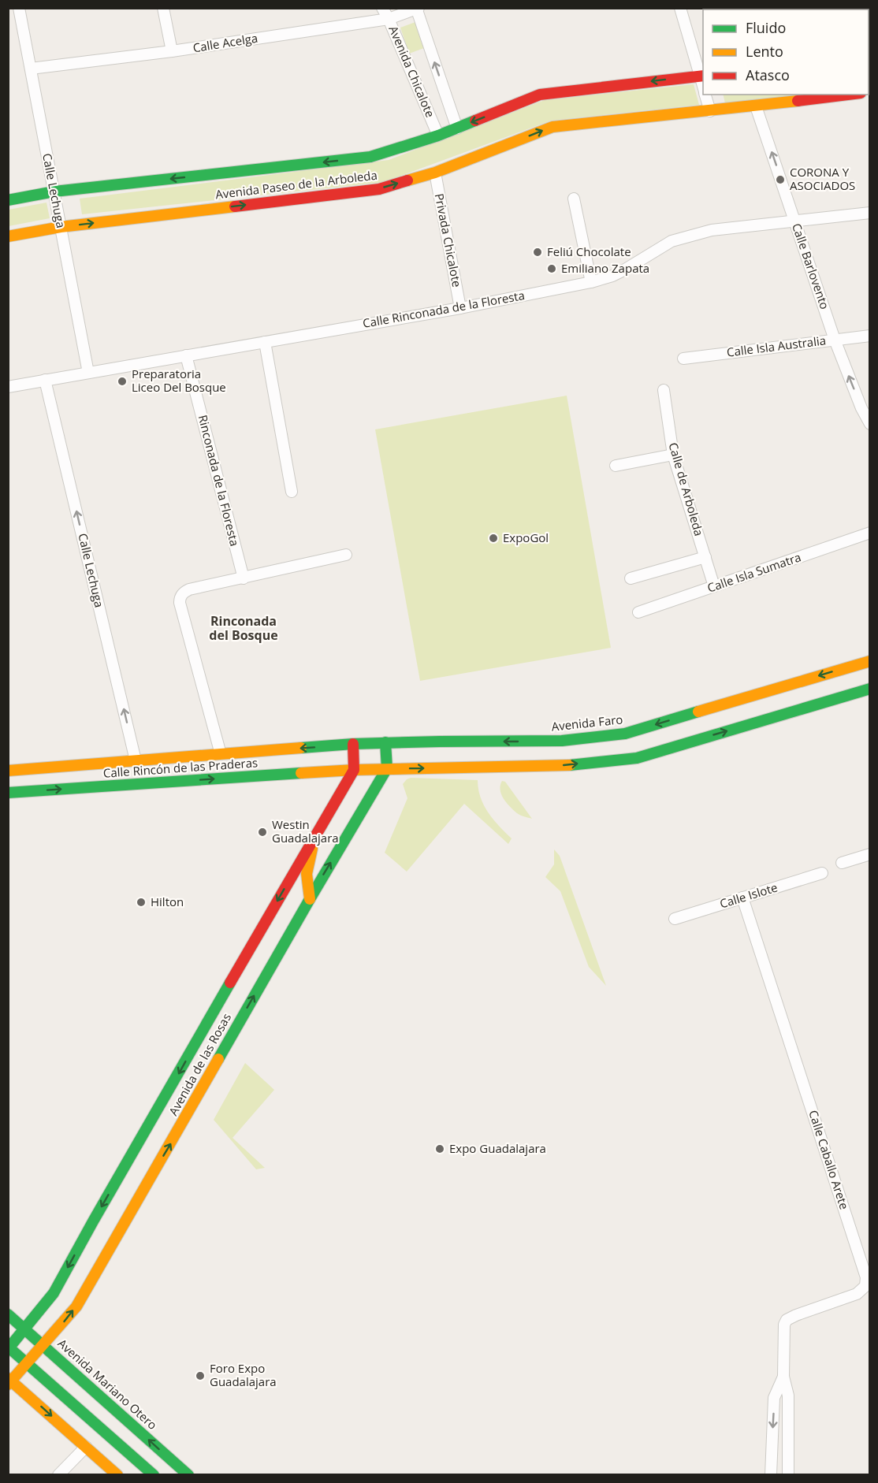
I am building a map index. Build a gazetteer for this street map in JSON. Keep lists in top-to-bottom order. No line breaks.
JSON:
{"streets":{"street":["Calle Acelga","Avenida Chicalote","Avenida Paseo de la Arboleda","Calle Lechuga","Privada Chicalote","Calle Barlovento","Calle Rinconada de la Floresta","Calle Isla Australia","Rinconada de la Floresta","Calle de Arboleda","Calle Isla Sumatra","Avenida Faro","Calle Rincón de las Praderas","Calle Islote","Avenida de las Rosas","Calle Caballo Arete","Avenida Mariano Otero"]},"crossings":[["Calle Acelga","Avenida Chicalote"],["Calle Acelga","Calle Lechuga"],["Avenida Chicalote","Avenida Paseo de la Arboleda"],["Avenida Paseo de la Arboleda","Calle Lechuga"],["Avenida Paseo de la Arboleda","Privada Chicalote"],["Avenida Paseo de la Arboleda","Calle Barlovento"],["Calle Lechuga","Calle Rinconada de la Floresta"],["Calle Lechuga","Calle Rincón de las Praderas"],["Privada Chicalote","Calle Rinconada de la Floresta"],["Calle Barlovento","Calle Rinconada de la Floresta"],["Calle Barlovento","Calle Isla Australia"],["Calle Rinconada de la Floresta","Rinconada de la Floresta"],["Calle de Arboleda","Calle Isla Sumatra"],["Avenida Faro","Calle Rincón de las Praderas"],["Calle Rincón de las Praderas","Avenida de las Rosas"],["Calle Islote","Calle Caballo Arete"],["Avenida de las Rosas","Avenida Mariano Otero"]],"one_way":["Calle Lechuga","Calle Barlovento"],"districts":["Rinconada del Bosque"],"places":["CORONA Y ASOCIADOS","Feliú Chocolate","Emiliano Zapata","Preparatoria Liceo Del Bosque","ExpoGol","Westin Guadalajara","Hilton","Expo Guadalajara","Foro Expo Guadalajara"],"legend":["Fluido","Lento","Atasco"]}
